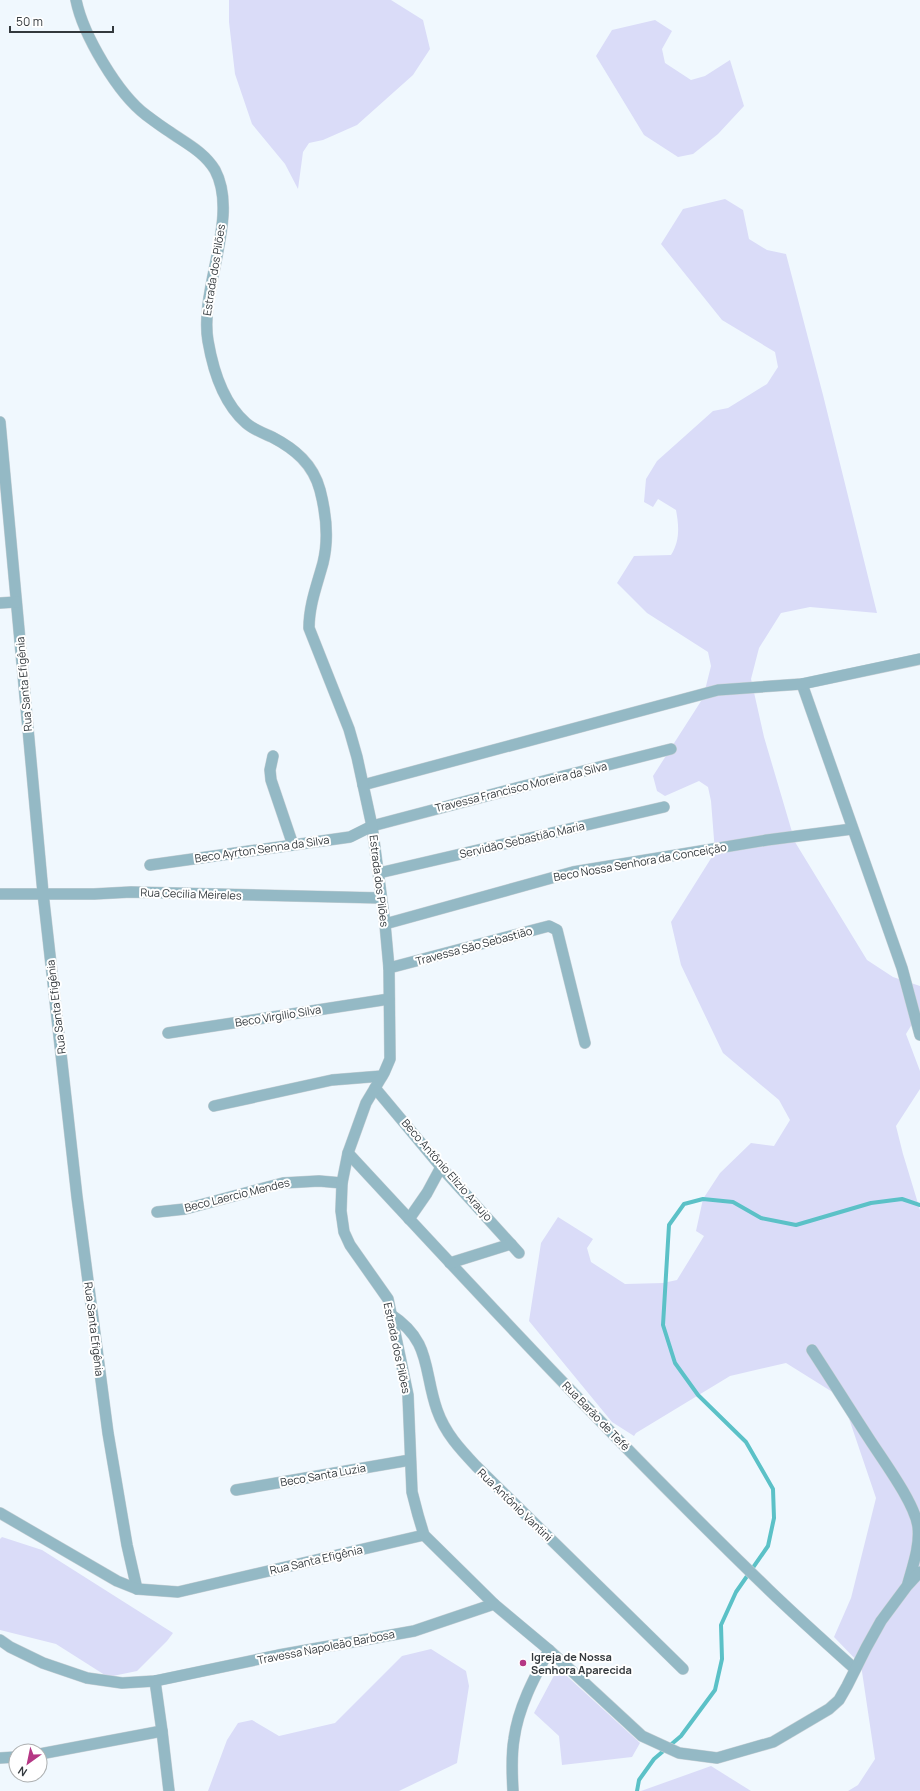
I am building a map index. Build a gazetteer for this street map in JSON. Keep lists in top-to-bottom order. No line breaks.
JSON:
{"streets":{"street":["Estrada dos Pilões","Rua Santa Efigênia","Travessa Francisco Moreira da Silva","Servidão Sebastião Maria","Beco Ayrton Senna da Silva","Beco Nossa Senhora da Conceição","Rua Cecilia Meireles","Travessa São Sebastião","Beco Virgilio Silva","Beco Antônio Elizio Araujo","Beco Laercio Mendes","Rua Barão de Tefé","Beco Santa Luzia","Rua Antônio Vantini","Travessa Napoleão Barbosa"]},"crossings":[["Estrada dos Pilões","Rua Santa Efigênia"],["Estrada dos Pilões","Travessa Francisco Moreira da Silva"],["Estrada dos Pilões","Servidão Sebastião Maria"],["Estrada dos Pilões","Beco Ayrton Senna da Silva"],["Estrada dos Pilões","Beco Nossa Senhora da Conceição"],["Estrada dos Pilões","Rua Cecilia Meireles"],["Estrada dos Pilões","Travessa São Sebastião"],["Estrada dos Pilões","Beco Virgilio Silva"],["Estrada dos Pilões","Beco Antônio Elizio Araujo"],["Estrada dos Pilões","Beco Laercio Mendes"],["Estrada dos Pilões","Rua Barão de Tefé"],["Estrada dos Pilões","Beco Santa Luzia"],["Estrada dos Pilões","Rua Antônio Vantini"],["Estrada dos Pilões","Travessa Napoleão Barbosa"],["Rua Santa Efigênia","Rua Cecilia Meireles"],["Travessa Francisco Moreira da Silva","Beco Ayrton Senna da Silva"]],"places":["Igreja de Nossa Senhora Aparecida"],"scale_bar":"50 m","north":"bottom left"}
